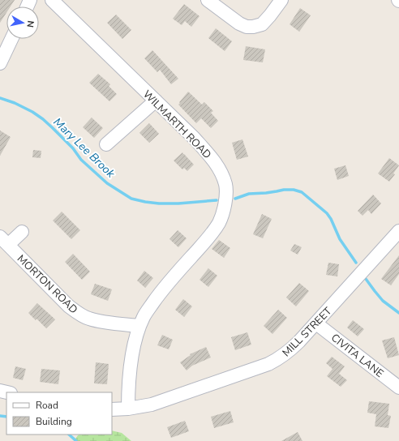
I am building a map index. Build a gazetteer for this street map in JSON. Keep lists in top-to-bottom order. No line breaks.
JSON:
{"streets":{"street":["WILMARTH ROAD","MORTON ROAD","MILL STREET","CIVITA LANE"]},"crossings":[["WILMARTH ROAD","MORTON ROAD"],["WILMARTH ROAD","MILL STREET"],["MILL STREET","CIVITA LANE"]],"water":["Mary Lee Brook"],"legend":["Road","Building"],"north":"right"}
